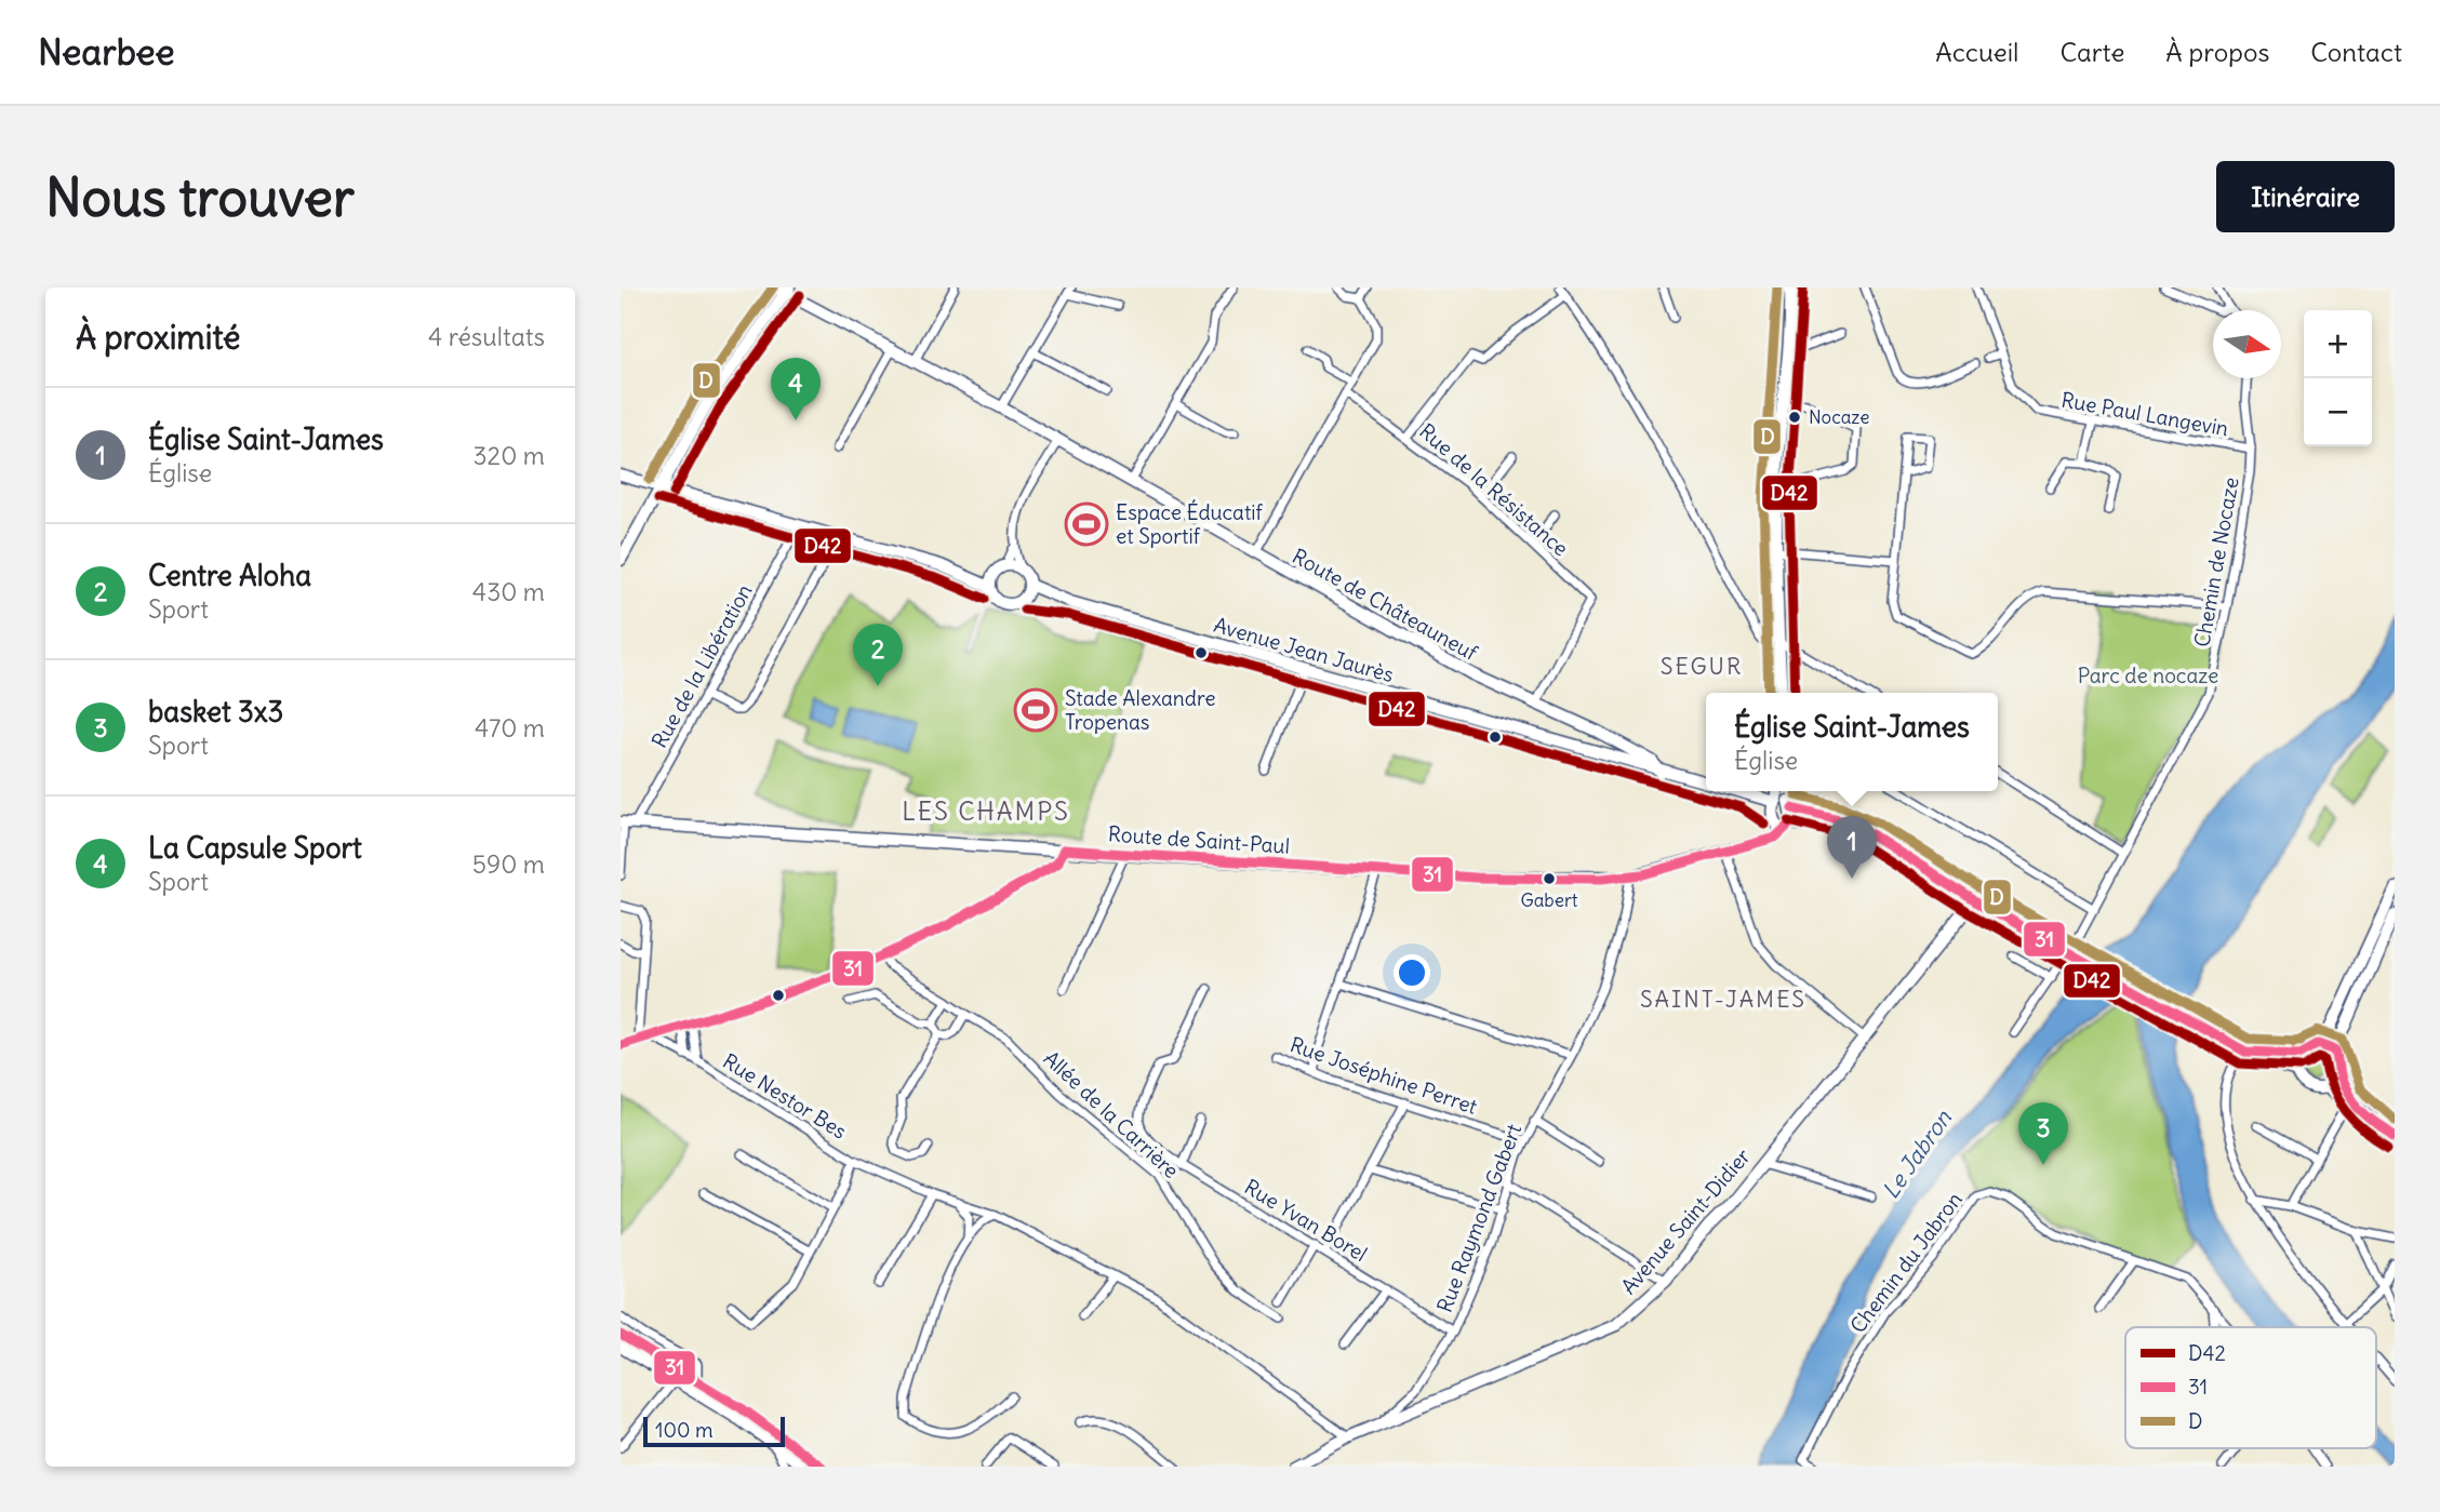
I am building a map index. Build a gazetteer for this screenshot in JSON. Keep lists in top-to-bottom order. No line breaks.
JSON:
{"streets":{"main road":["Route de Châteauneuf","Avenue Jean Jaurès","Route de Saint-Paul","Avenue Saint-Didier"],"street":["Rue Paul Langevin","Rue de la Résistance","Chemin de Nocaze","Rue de la Libération","Rue Joséphine Perret","Rue Nestor Bes","Allée de la Carrière","Rue Raymond Gabert","Rue Yvan Borel","Chemin du Jabron"]},"crossings":[["Rue Paul Langevin","Chemin de Nocaze"],["Rue de la Résistance","Route de Châteauneuf"],["Chemin de Nocaze","Avenue Jean Jaurès"],["Route de Châteauneuf","Avenue Jean Jaurès"],["Avenue Jean Jaurès","Route de Saint-Paul"],["Avenue Jean Jaurès","Avenue Saint-Didier"],["Rue de la Libération","Route de Saint-Paul"],["Route de Saint-Paul","Rue Raymond Gabert"],["Rue Joséphine Perret","Rue Raymond Gabert"],["Rue Nestor Bes","Avenue Saint-Didier"],["Rue Raymond Gabert","Rue Yvan Borel"],["Rue Raymond Gabert","Avenue Saint-Didier"]],"districts":["SEGUR","LES CHAMPS","SAINT-JAMES"],"water":["Le Jabron"],"parks":["Parc de nocaze"],"places":{"other":["Nocaze","Gabert"],"sports":["Espace Éducatif et Sportif","Stade Alexandre Tropenas"]},"lines":["transit line D42","transit line D","transit line 31"],"legend":["D42","31","D"],"scale_bar":"100 m","north":"right","page":{"header":"Nearbee","nav":["Accueil","Carte","À propos","Contact"],"buttons":"Itinéraire","title":"Nous trouver","heading":["À proximité","4 résultats"],"map_buttons":["+","−"],"pins":["4","2","1","3"],"list":[{"mark":"1","name":"Église Saint-James","note":"Église","value":"320 m"},{"mark":"2","name":"Centre Aloha","note":"Sport","value":"430 m"},{"mark":"3","name":"basket 3x3","note":"Sport","value":"470 m"},{"mark":"4","name":"La Capsule Sport","note":"Sport","value":"590 m"}],"popup":["Église Saint-James","Église"],"scale":"100 m"}}
